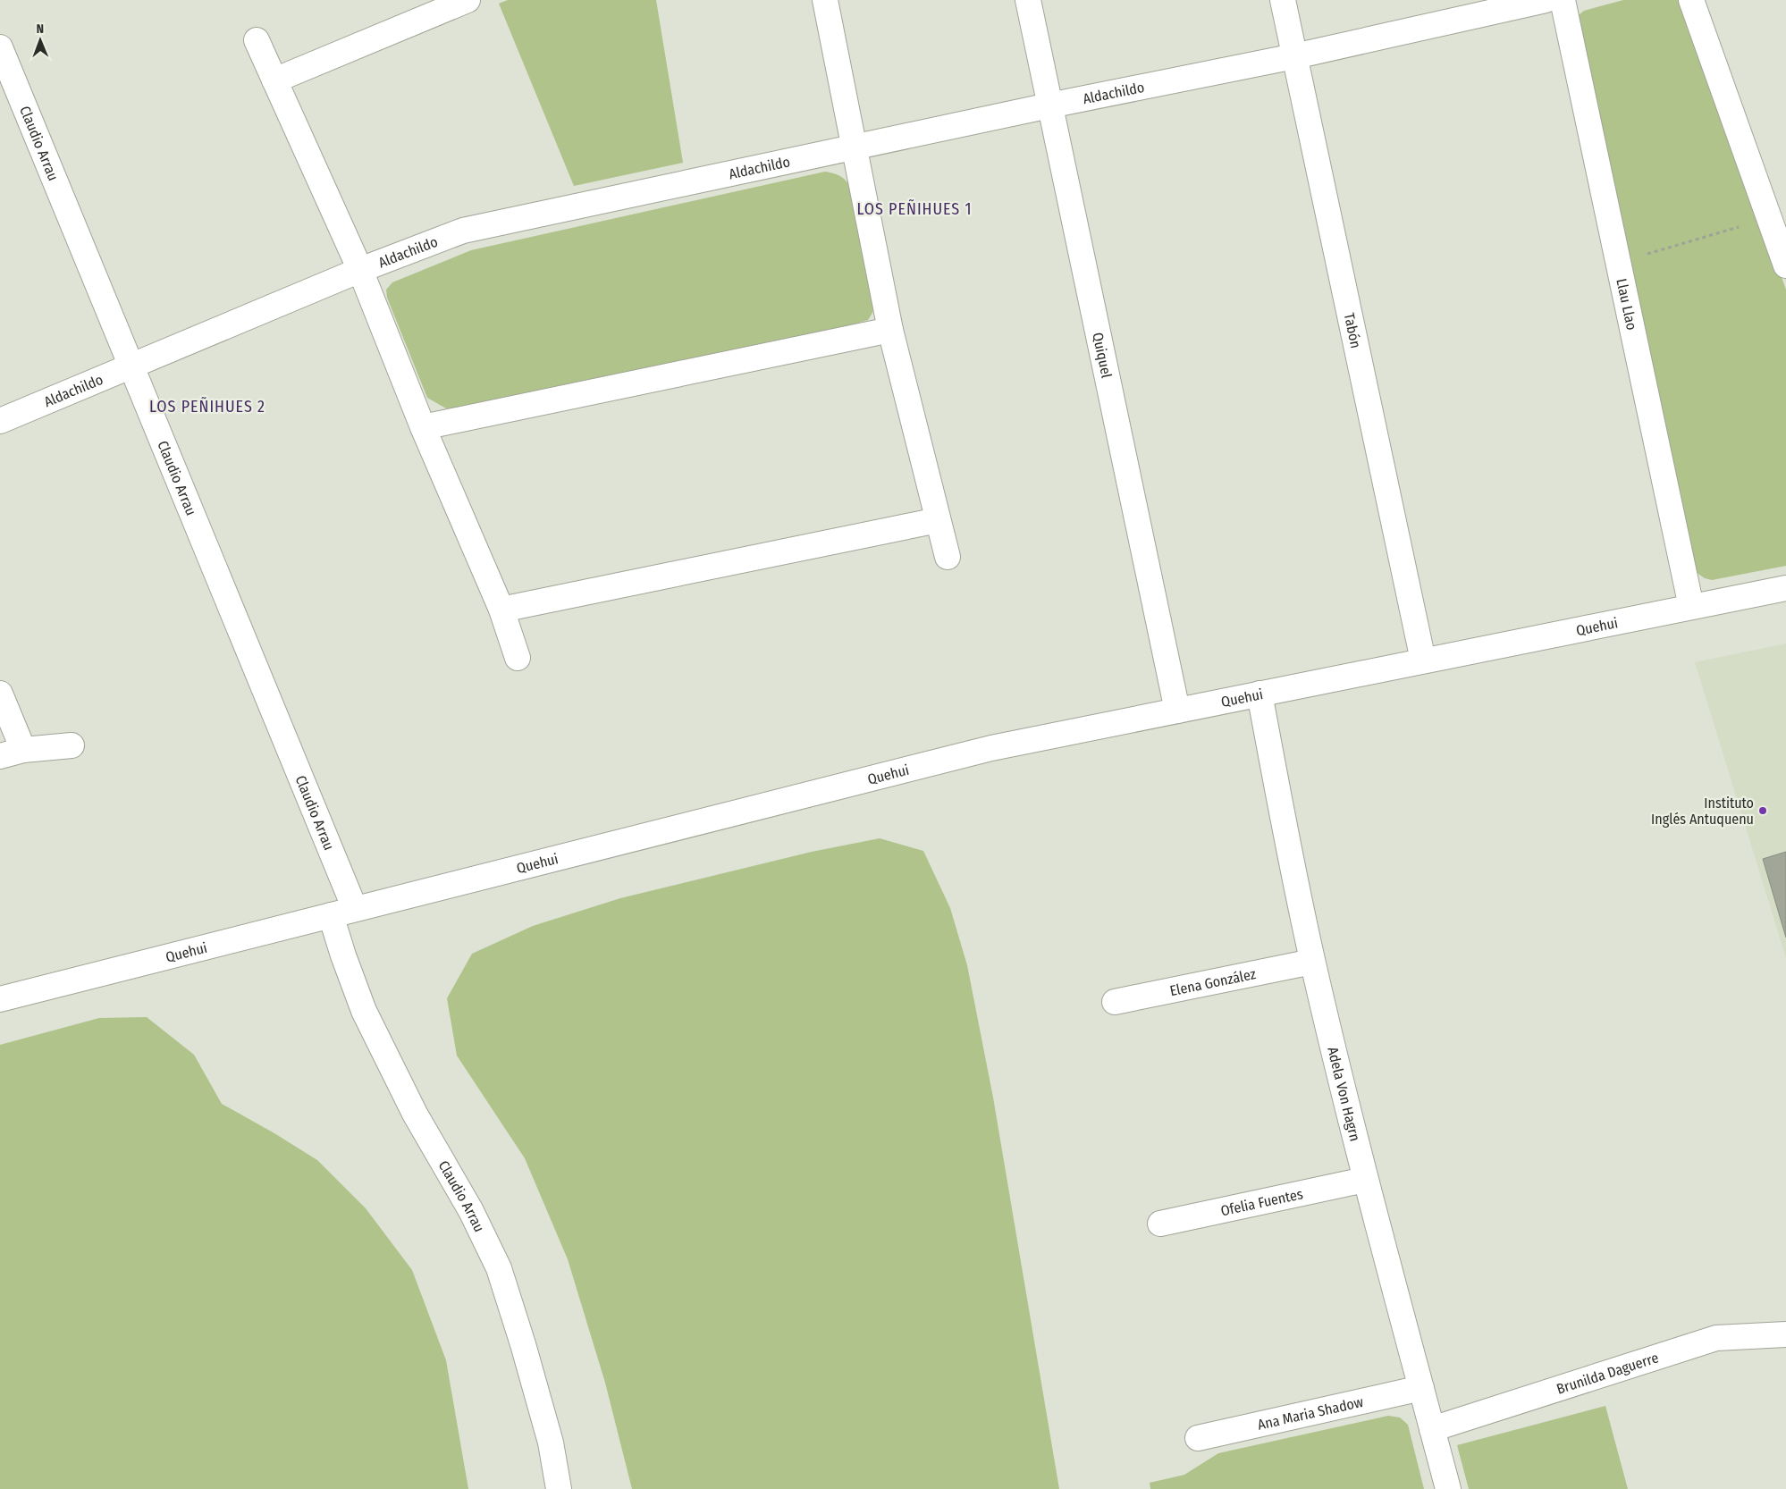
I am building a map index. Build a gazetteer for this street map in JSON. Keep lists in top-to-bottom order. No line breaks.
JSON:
{"streets":{"street":["Aldachildo","Claudio Arrau","Llau Llao","Tabón","Quiquel","Quehui","Elena González","Adela Von Hagrn","Ofelia Fuentes","Brunilda Daguerre","Ana Maria Shadow"]},"crossings":[["Aldachildo","Claudio Arrau"],["Aldachildo","Tabón"],["Aldachildo","Quiquel"],["Claudio Arrau","Quehui"],["Llau Llao","Quehui"],["Tabón","Quehui"],["Quiquel","Quehui"],["Quehui","Adela Von Hagrn"],["Elena González","Adela Von Hagrn"],["Adela Von Hagrn","Ofelia Fuentes"],["Adela Von Hagrn","Brunilda Daguerre"],["Adela Von Hagrn","Ana Maria Shadow"]],"districts":["LOS PEÑIHUES 1","LOS PEÑIHUES 2"],"places":["Instituto Inglés Antuquenu"],"north":"top"}
